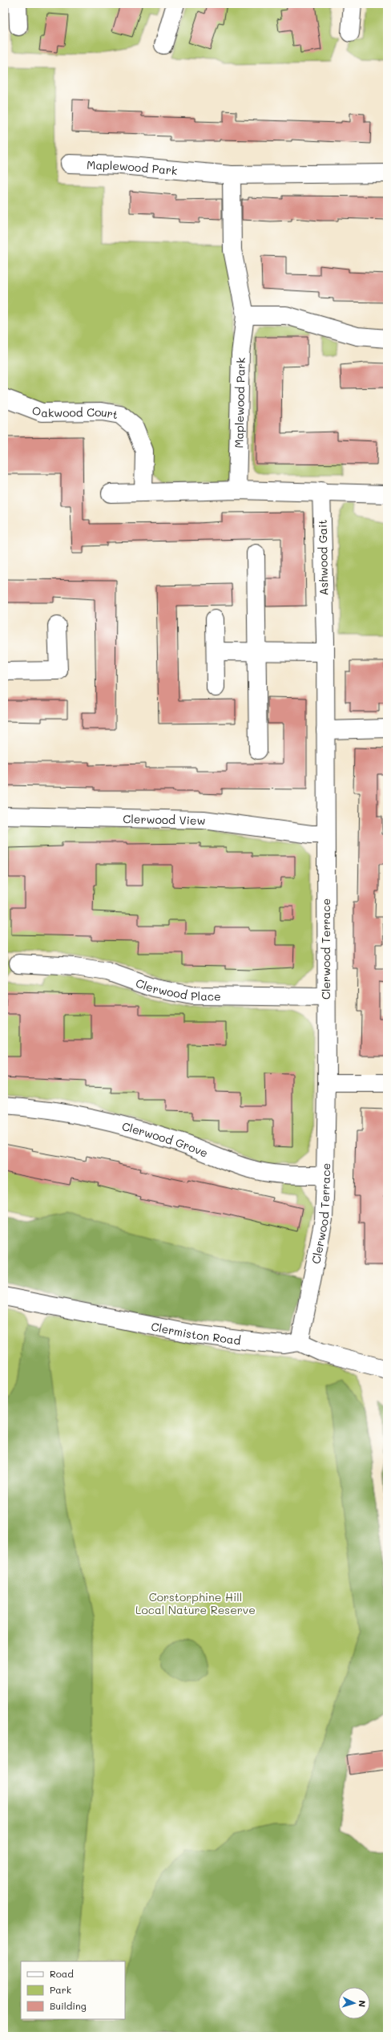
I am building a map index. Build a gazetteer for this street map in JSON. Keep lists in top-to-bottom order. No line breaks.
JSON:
{"streets":{"street":["Maplewood Park","Oakwood Court","Ashwood Gait","Clerwood View","Clerwood Terrace","Clerwood Place","Clerwood Grove","Clermiston Road"]},"crossings":[["Ashwood Gait","Clerwood View"],["Ashwood Gait","Clerwood Terrace"],["Clerwood View","Clerwood Terrace"],["Clerwood Terrace","Clerwood Place"],["Clerwood Terrace","Clerwood Grove"],["Clerwood Terrace","Clermiston Road"]],"parks":["Corstorphine Hill Local Nature Reserve"],"legend":["Road","Park","Building"],"north":"right"}
